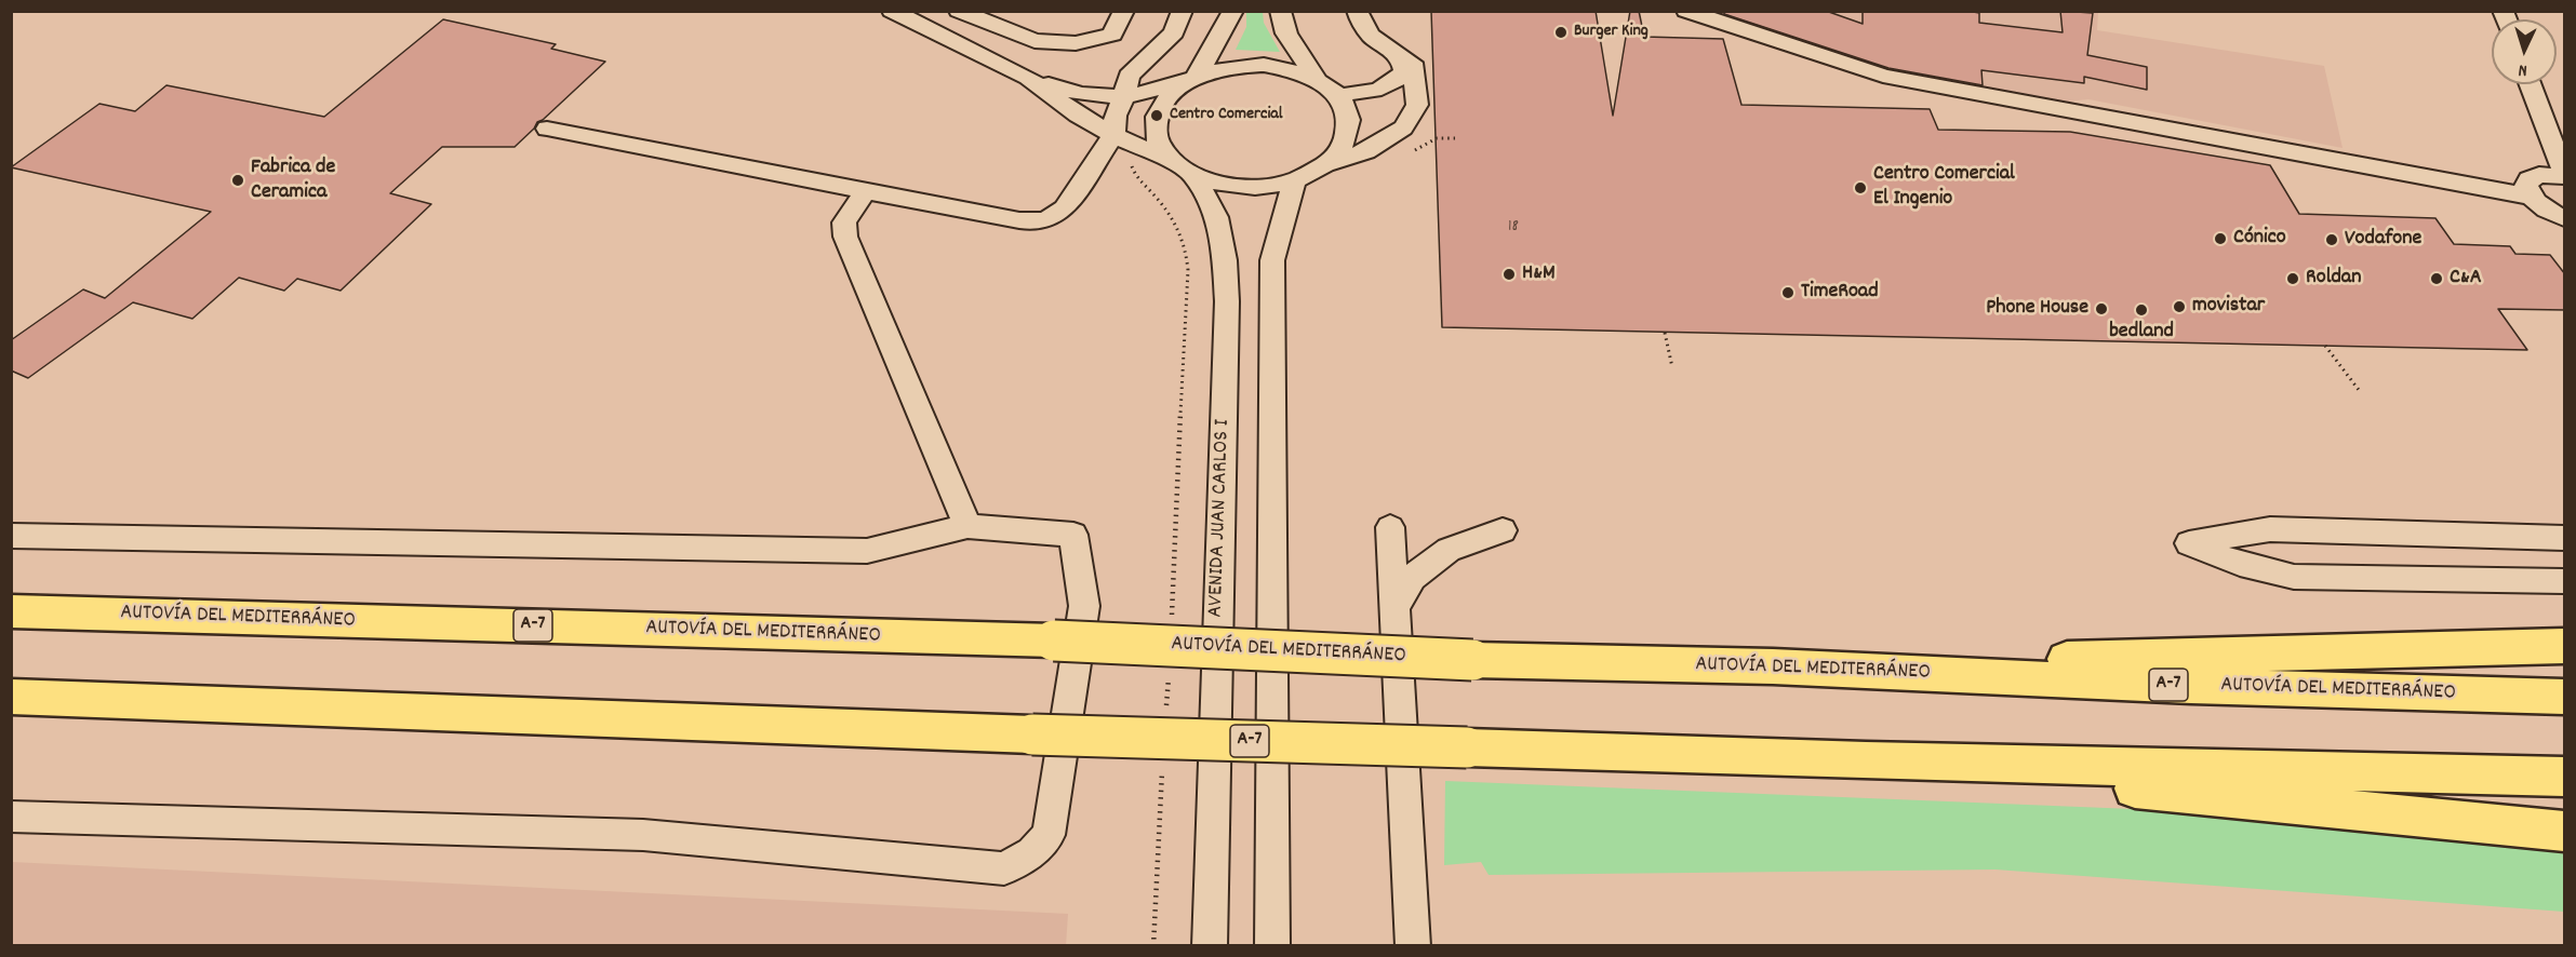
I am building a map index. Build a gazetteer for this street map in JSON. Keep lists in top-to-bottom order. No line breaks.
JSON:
{"streets":{"highway":["AUTOVÍA DEL MEDITERRÁNEO","A-7"],"street":["AVENIDA JUAN CARLOS I"]},"places":["Burger King","Centro Comercial","Fabrica de Ceramica","Centro Comercial El Ingenio","Cónico","Vodafone","H&M","Roldan","C&A","TimeRoad","movistar","Phone House","bedland"],"house_numbers":["18"],"north":"bottom"}
